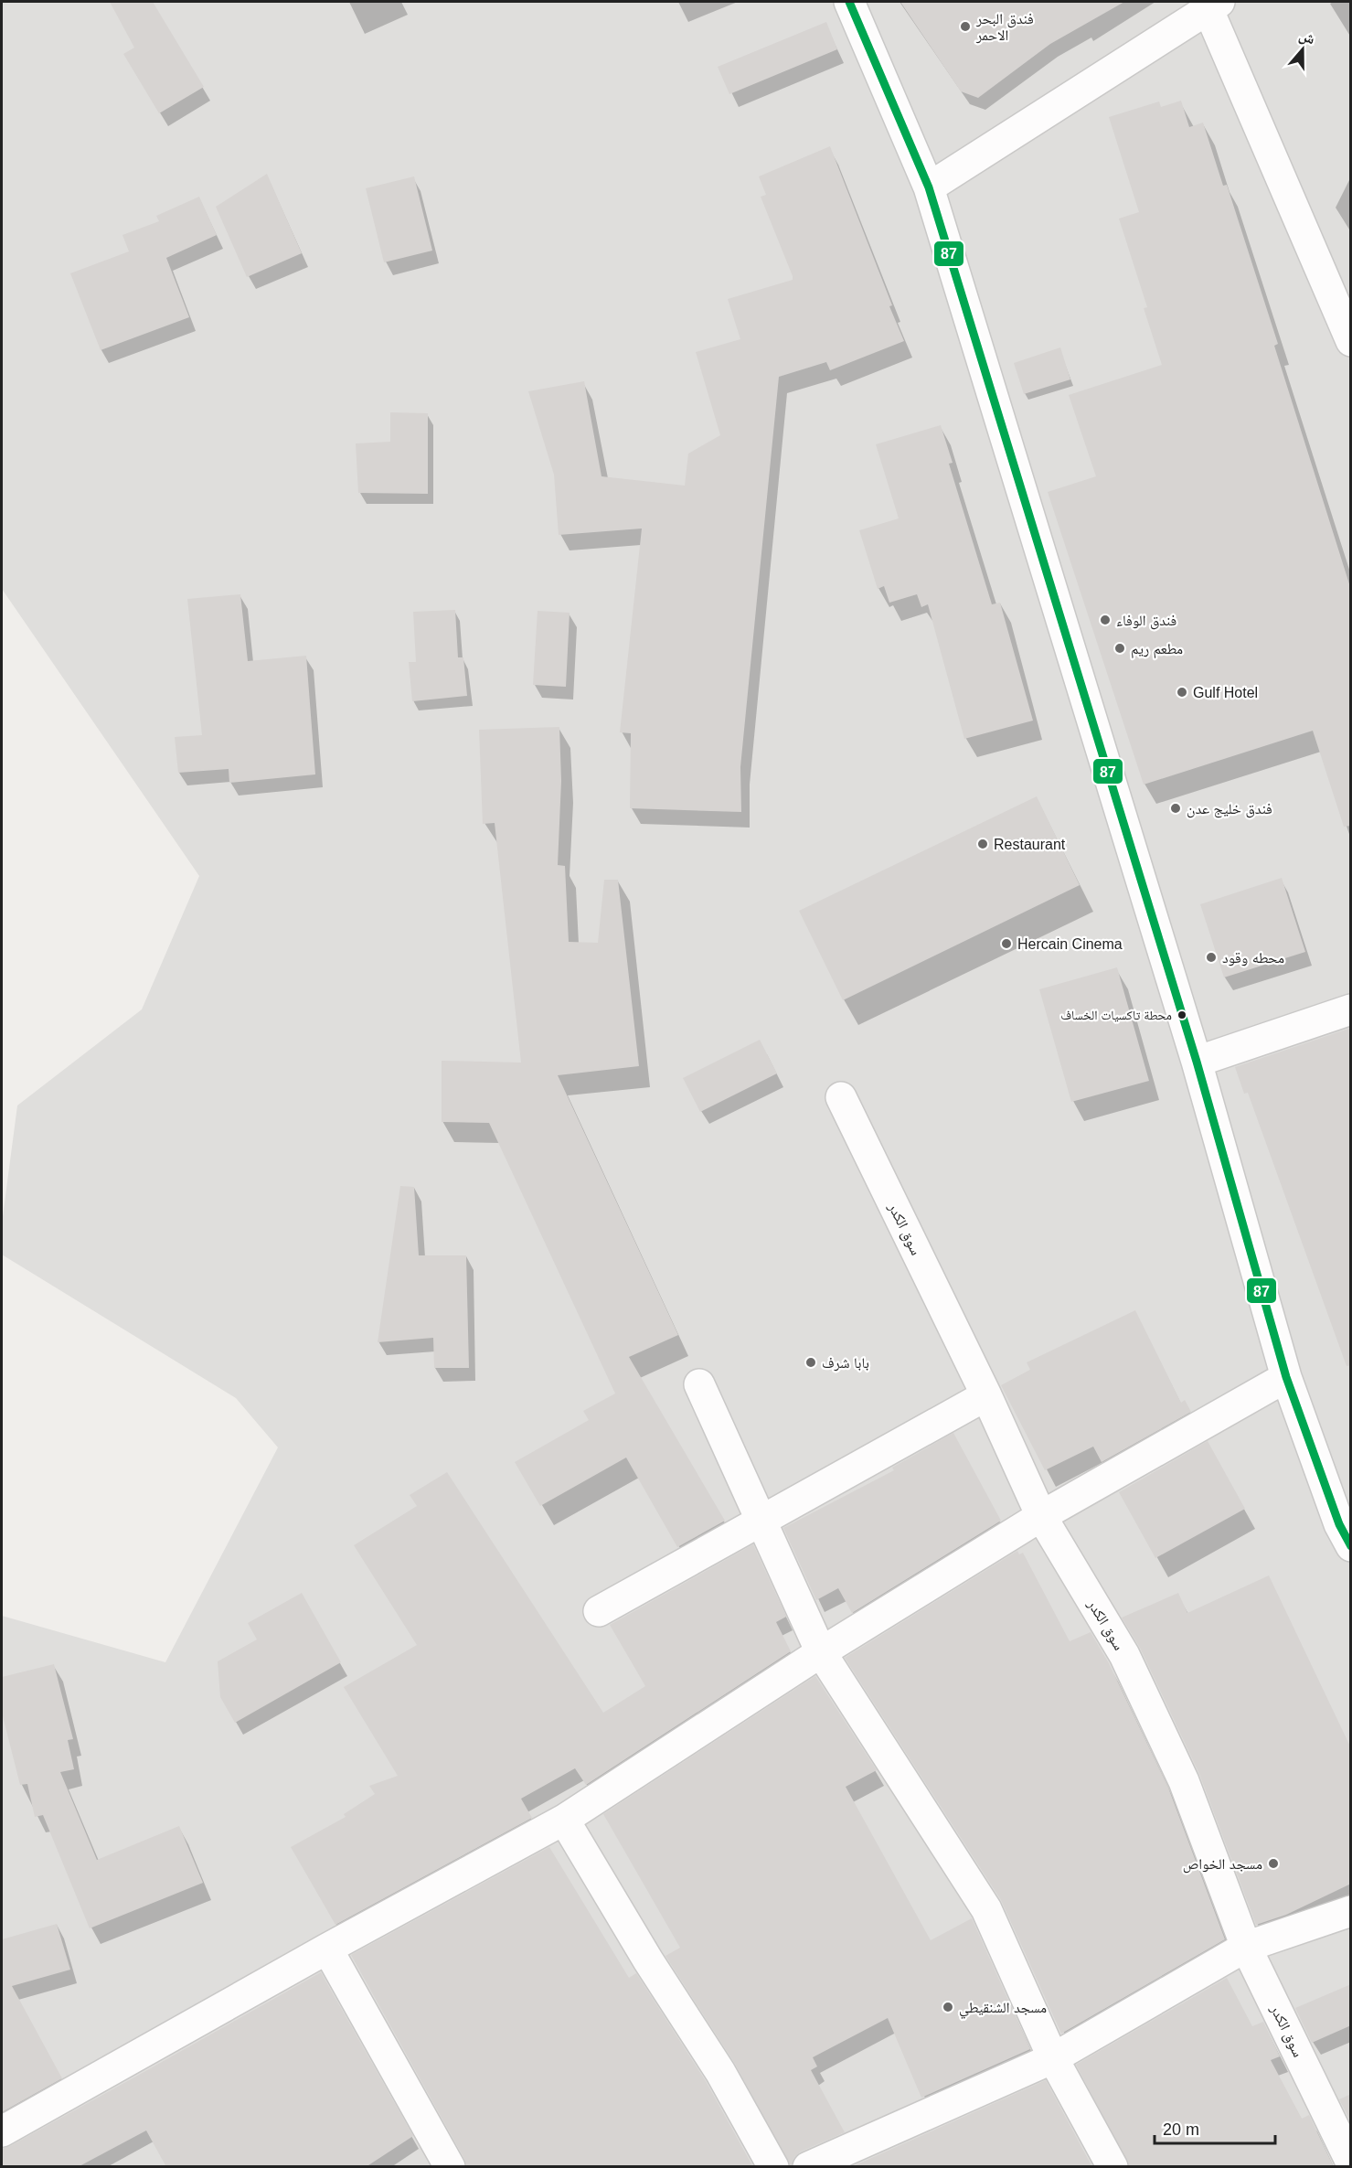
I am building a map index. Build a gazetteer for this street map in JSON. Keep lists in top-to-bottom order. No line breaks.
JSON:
{"streets":{"street":["سوق الكدر"]},"places":["فندق البحر الاحمر","فندق الوفاء","مطعم ريم","Gulf Hotel","فندق خليج عدن","Restaurant","Hercain Cinema","محطه وقود","محطة تاكسيات الخساف","بابا شرف","مسجد الخواص","مسجد الشنقيطي"],"lines":["transit line 87"],"scale_bar":"20 m","north":"top"}
